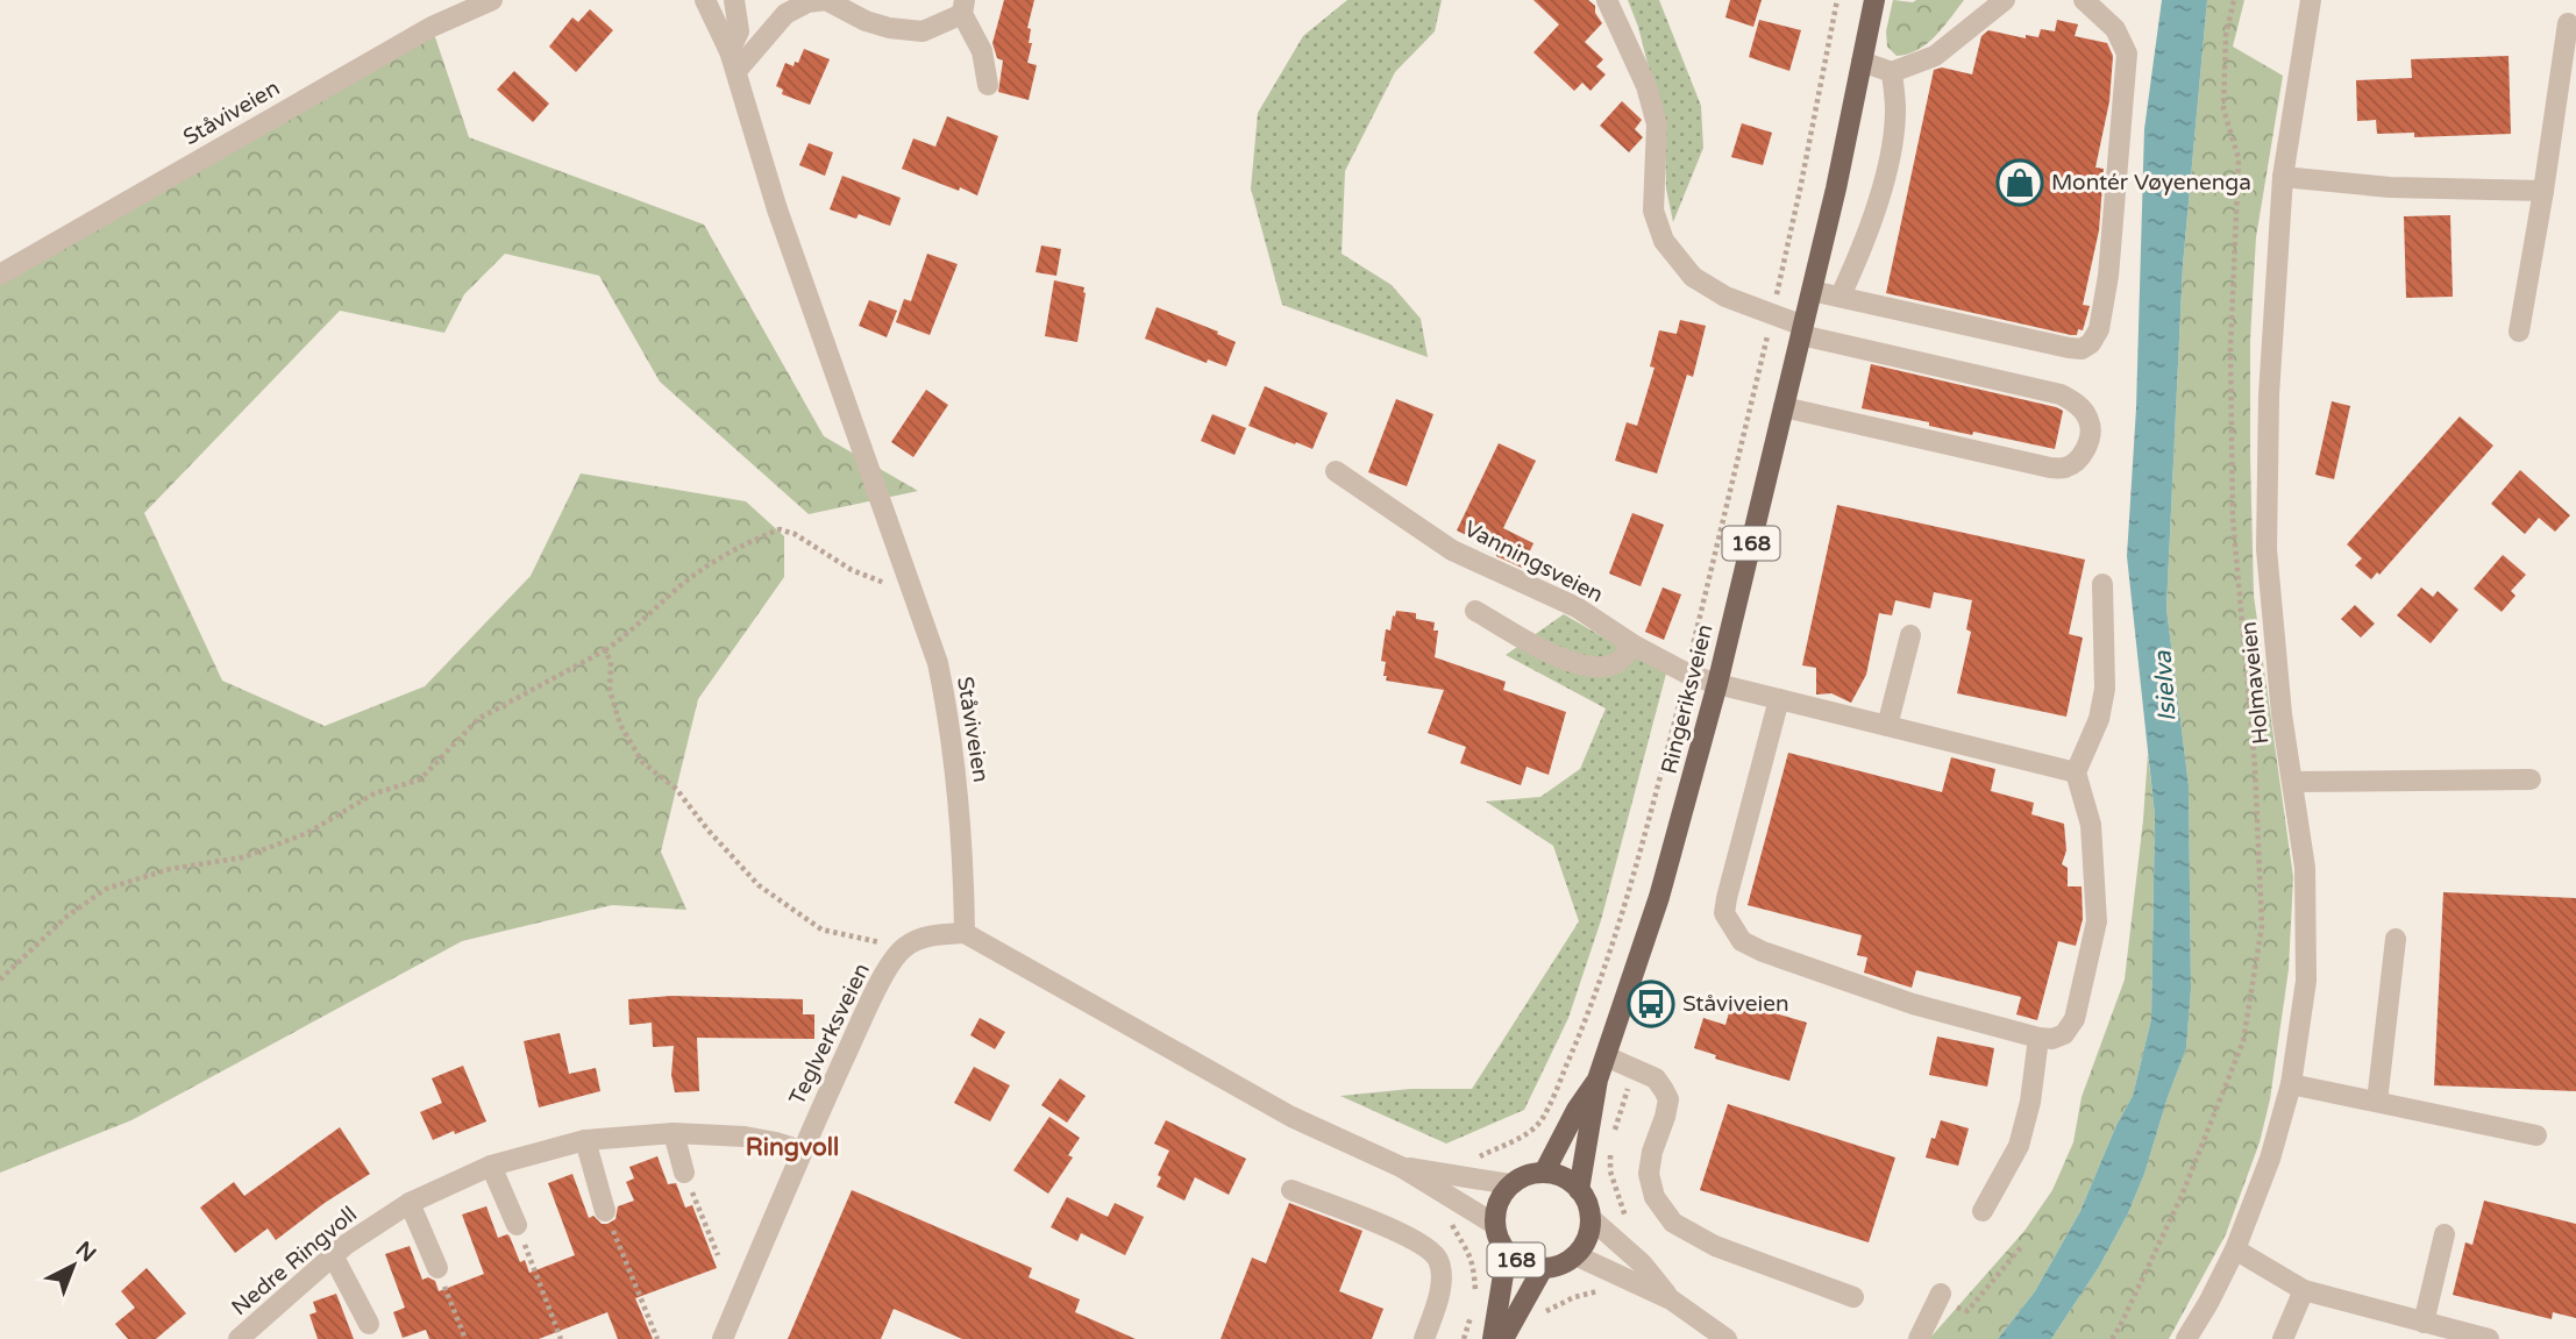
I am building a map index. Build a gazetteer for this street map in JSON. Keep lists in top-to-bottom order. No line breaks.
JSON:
{"streets":{"main road":["168","Ringeriksveien"],"street":["Ståviveien","Vanningsveien","Holmaveien","Teglverksveien","Nedre Ringvoll"]},"crossings":[["168","Ringeriksveien"],["Vanningsveien","Ringeriksveien"],["Teglverksveien","Nedre Ringvoll"]],"districts":["Ringvoll"],"water":["Isielva"],"places":{"shop":["Montér Vøyenenga"],"bus stop":["Ståviveien"]},"north":"top right"}
